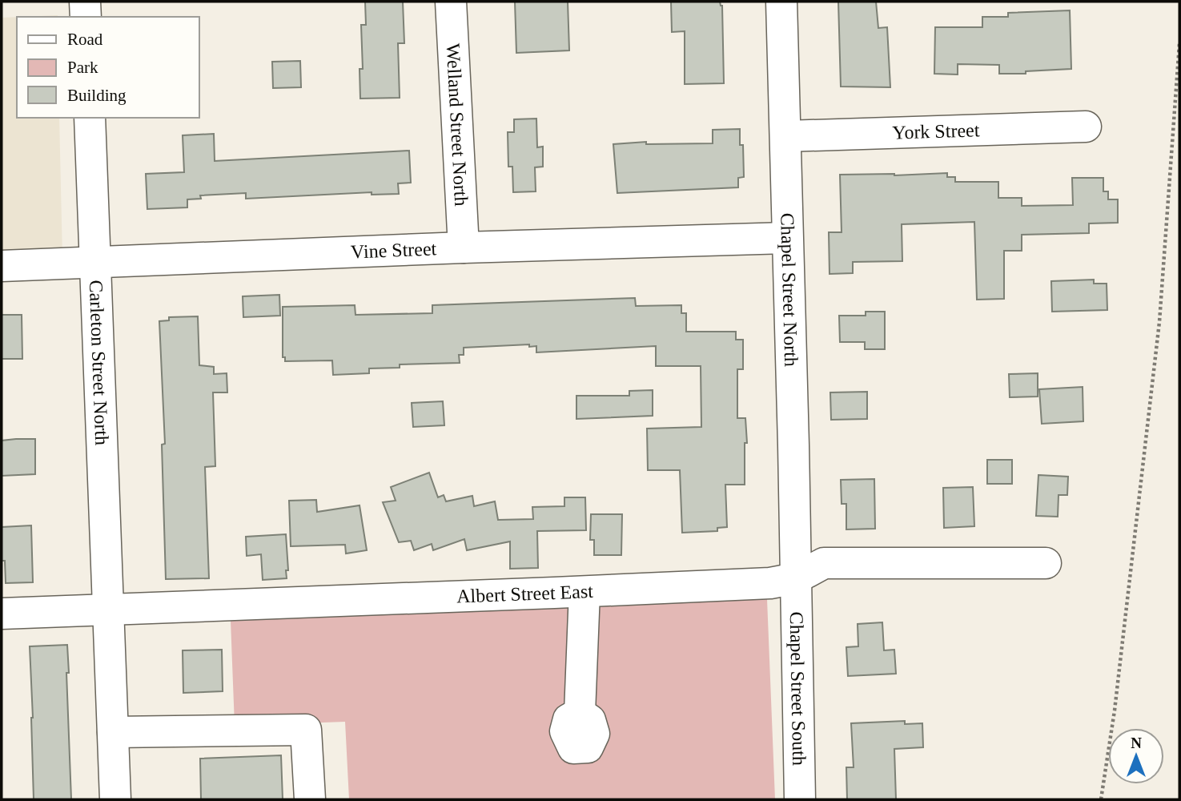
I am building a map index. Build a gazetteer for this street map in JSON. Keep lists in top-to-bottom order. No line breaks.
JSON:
{"streets":{"street":["Welland Street North","York Street","Vine Street","Chapel Street North","Carleton Street North","Albert Street East","Chapel Street South"]},"crossings":[["Welland Street North","Vine Street"],["York Street","Chapel Street North"],["Vine Street","Chapel Street North"],["Vine Street","Carleton Street North"],["Chapel Street North","Albert Street East"],["Chapel Street North","Chapel Street South"],["Carleton Street North","Albert Street East"],["Albert Street East","Chapel Street South"]],"legend":["Road","Park","Building"],"north":"top"}
